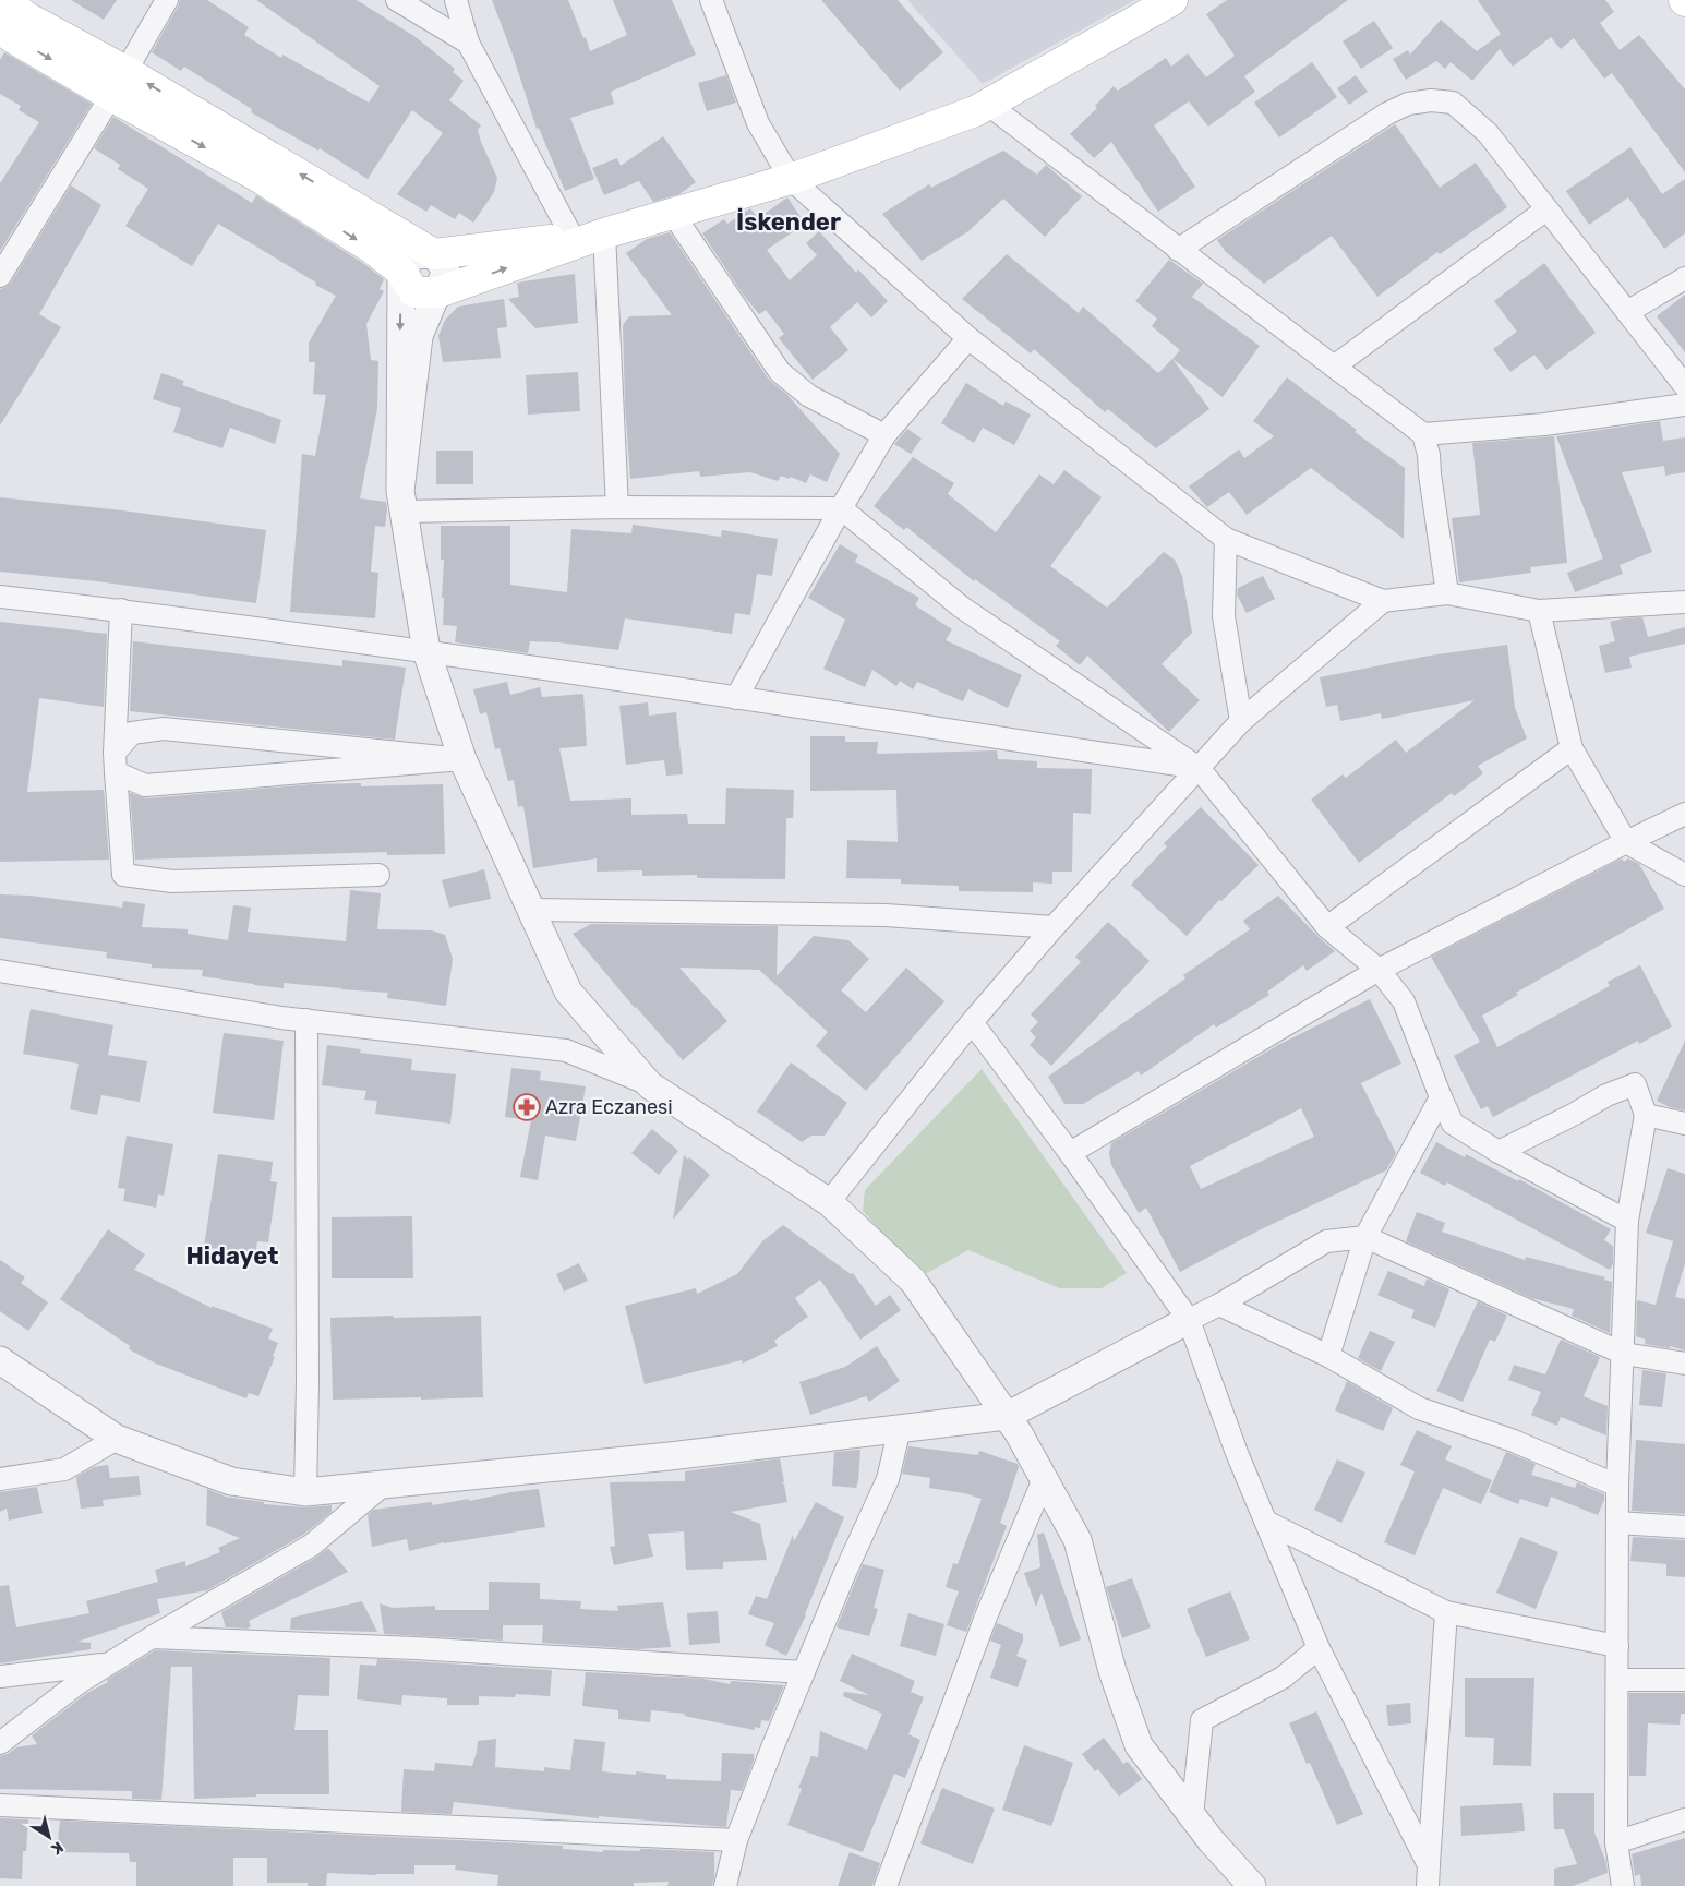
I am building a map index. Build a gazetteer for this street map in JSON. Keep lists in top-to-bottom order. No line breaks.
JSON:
{"districts":["İskender","Hidayet"],"places":{"pharmacy":["Azra Eczanesi"]},"north":"bottom right"}
